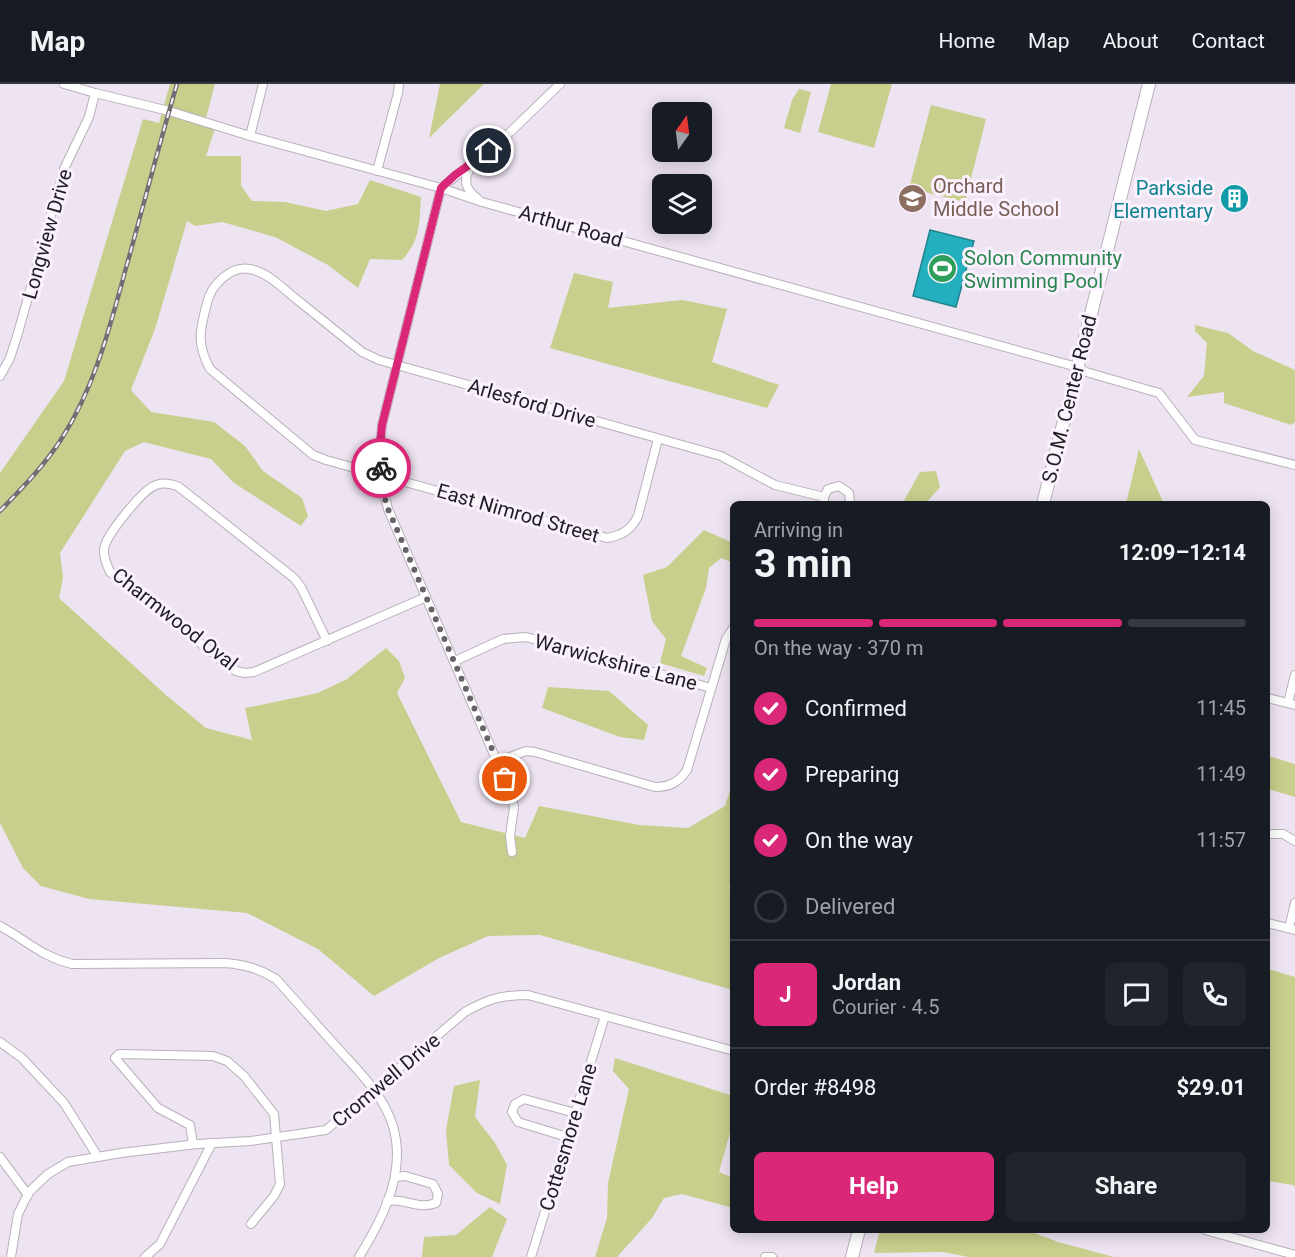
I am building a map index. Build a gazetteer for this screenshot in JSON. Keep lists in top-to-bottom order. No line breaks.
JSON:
{"streets":{"main road":["S.O.M. Center Road"],"street":["Arthur Road","Longview Drive","Arlesford Drive","East Nimrod Street","Charmwood Oval","Warwickshire Lane","Cromwell Drive","Cottesmore Lane"]},"crossings":[["Arthur Road","Longview Drive"],["Arthur Road","S.O.M. Center Road"],["Arlesford Drive","East Nimrod Street"],["Cromwell Drive","Cottesmore Lane"]],"places":{"school or university":["Orchard Middle School"],"building":["Parkside Elementary"],"sports":["Solon Community Swimming Pool"]},"north":"top","page":{"header":"Map","nav":["Home","Map","About","Contact"],"heading":["3 min","Arriving in","12:09–12:14"],"panel":["Jordan","Courier · 4.5","Order #8498","$29.01"],"bar":"On the way · 370 m","list":[["Confirmed","11:45"],["Preparing","11:49"],["On the way","11:57"],"Delivered"],"round":"J","buttons":["Help","Share"]}}
